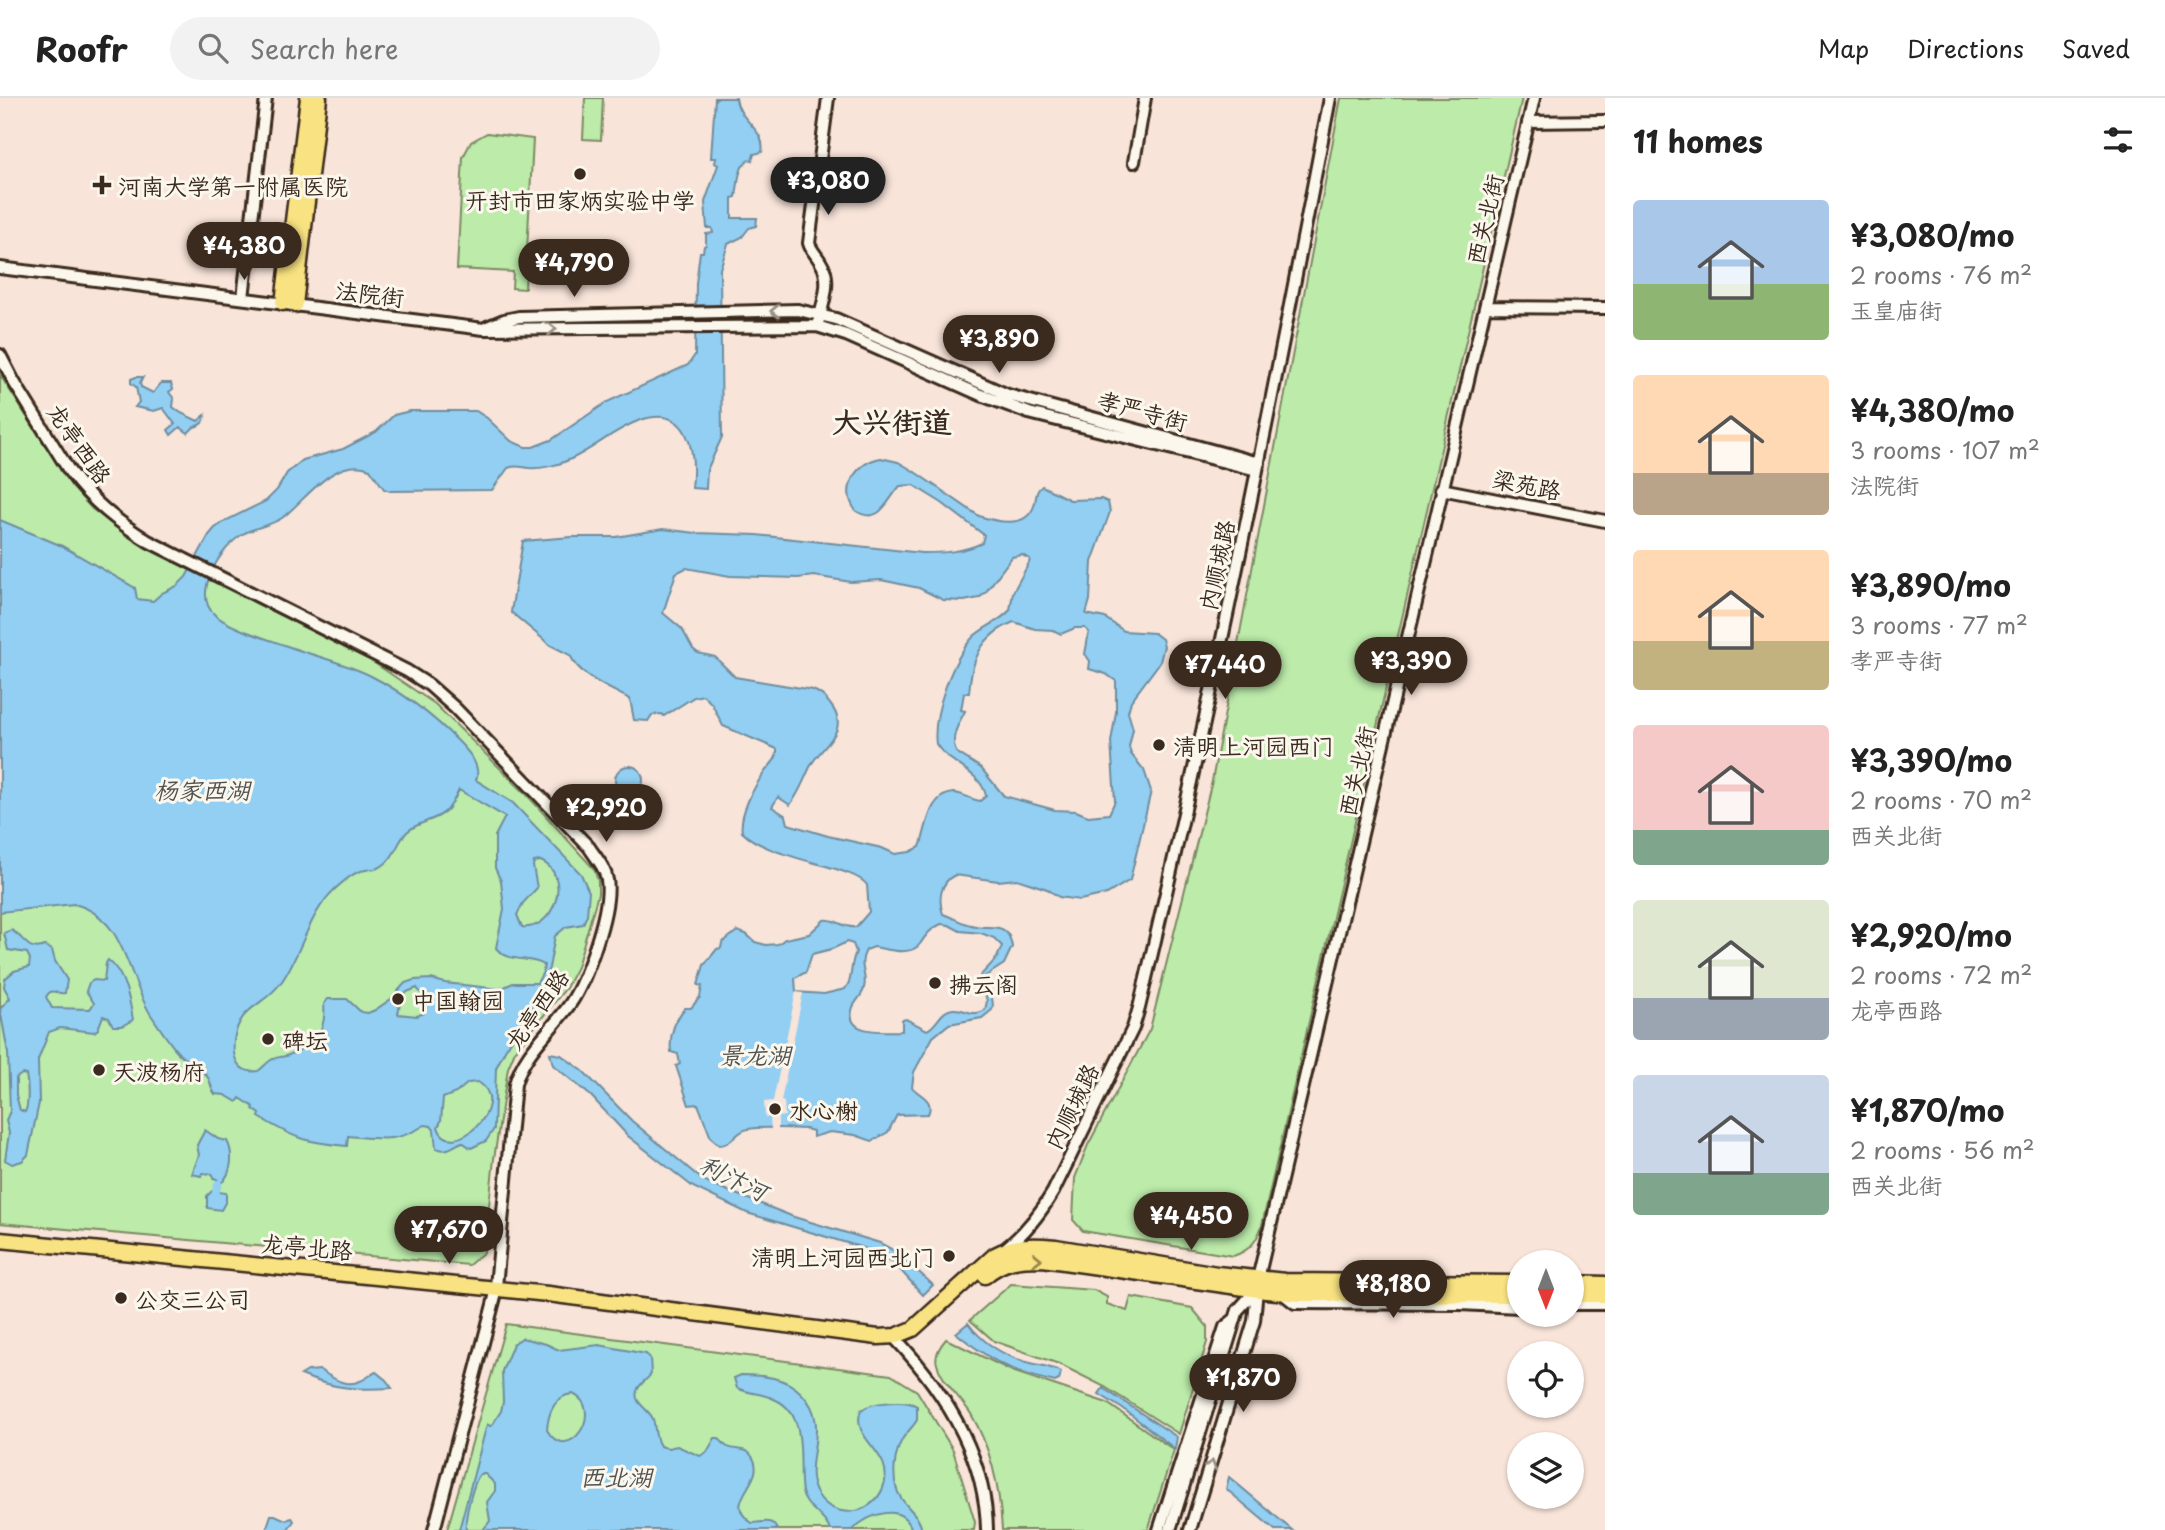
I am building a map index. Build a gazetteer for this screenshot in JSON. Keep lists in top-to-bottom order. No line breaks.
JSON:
{"streets":{"main road":["龙亭北路"],"street":["西关北街","法院街","孝严寺街","龙亭西路","梁苑路","内顺城路"]},"crossings":[["西关北街","梁苑路"],["法院街","孝严寺街"],["孝严寺街","内顺城路"],["龙亭西路","龙亭北路"]],"districts":["大兴街道"],"water":["杨家西湖","景龙湖","利汴河","西北湖"],"places":{"other":["开封市田家炳实验中学","清明上河园西门","拂云阁","中国翰园","碑坛","天波杨府","水心榭","清明上河园西北门","公交三公司"],"health":["河南大学第一附属医院"]},"north":"bottom","page":{"header":"Roofr","search":"Search here","nav":["Map","Directions","Saved"],"heading":"11 homes","price":["¥3,080","¥4,380","¥4,790","¥3,890","¥3,390","¥7,440","¥2,920","¥4,450","¥7,670","¥8,180","¥1,870"],"list":[{"name":"¥3,080/mo","note":"2 rooms · 76 m² · 玉皇庙街"},{"name":"¥4,380/mo","note":"3 rooms · 107 m² · 法院街"},{"name":"¥3,890/mo","note":"3 rooms · 77 m² · 孝严寺街"},{"name":"¥3,390/mo","note":"2 rooms · 70 m² · 西关北街"},{"name":"¥2,920/mo","note":"2 rooms · 72 m² · 龙亭西路"},{"name":"¥1,870/mo","note":"2 rooms · 56 m² · 西关北街"}]}}
